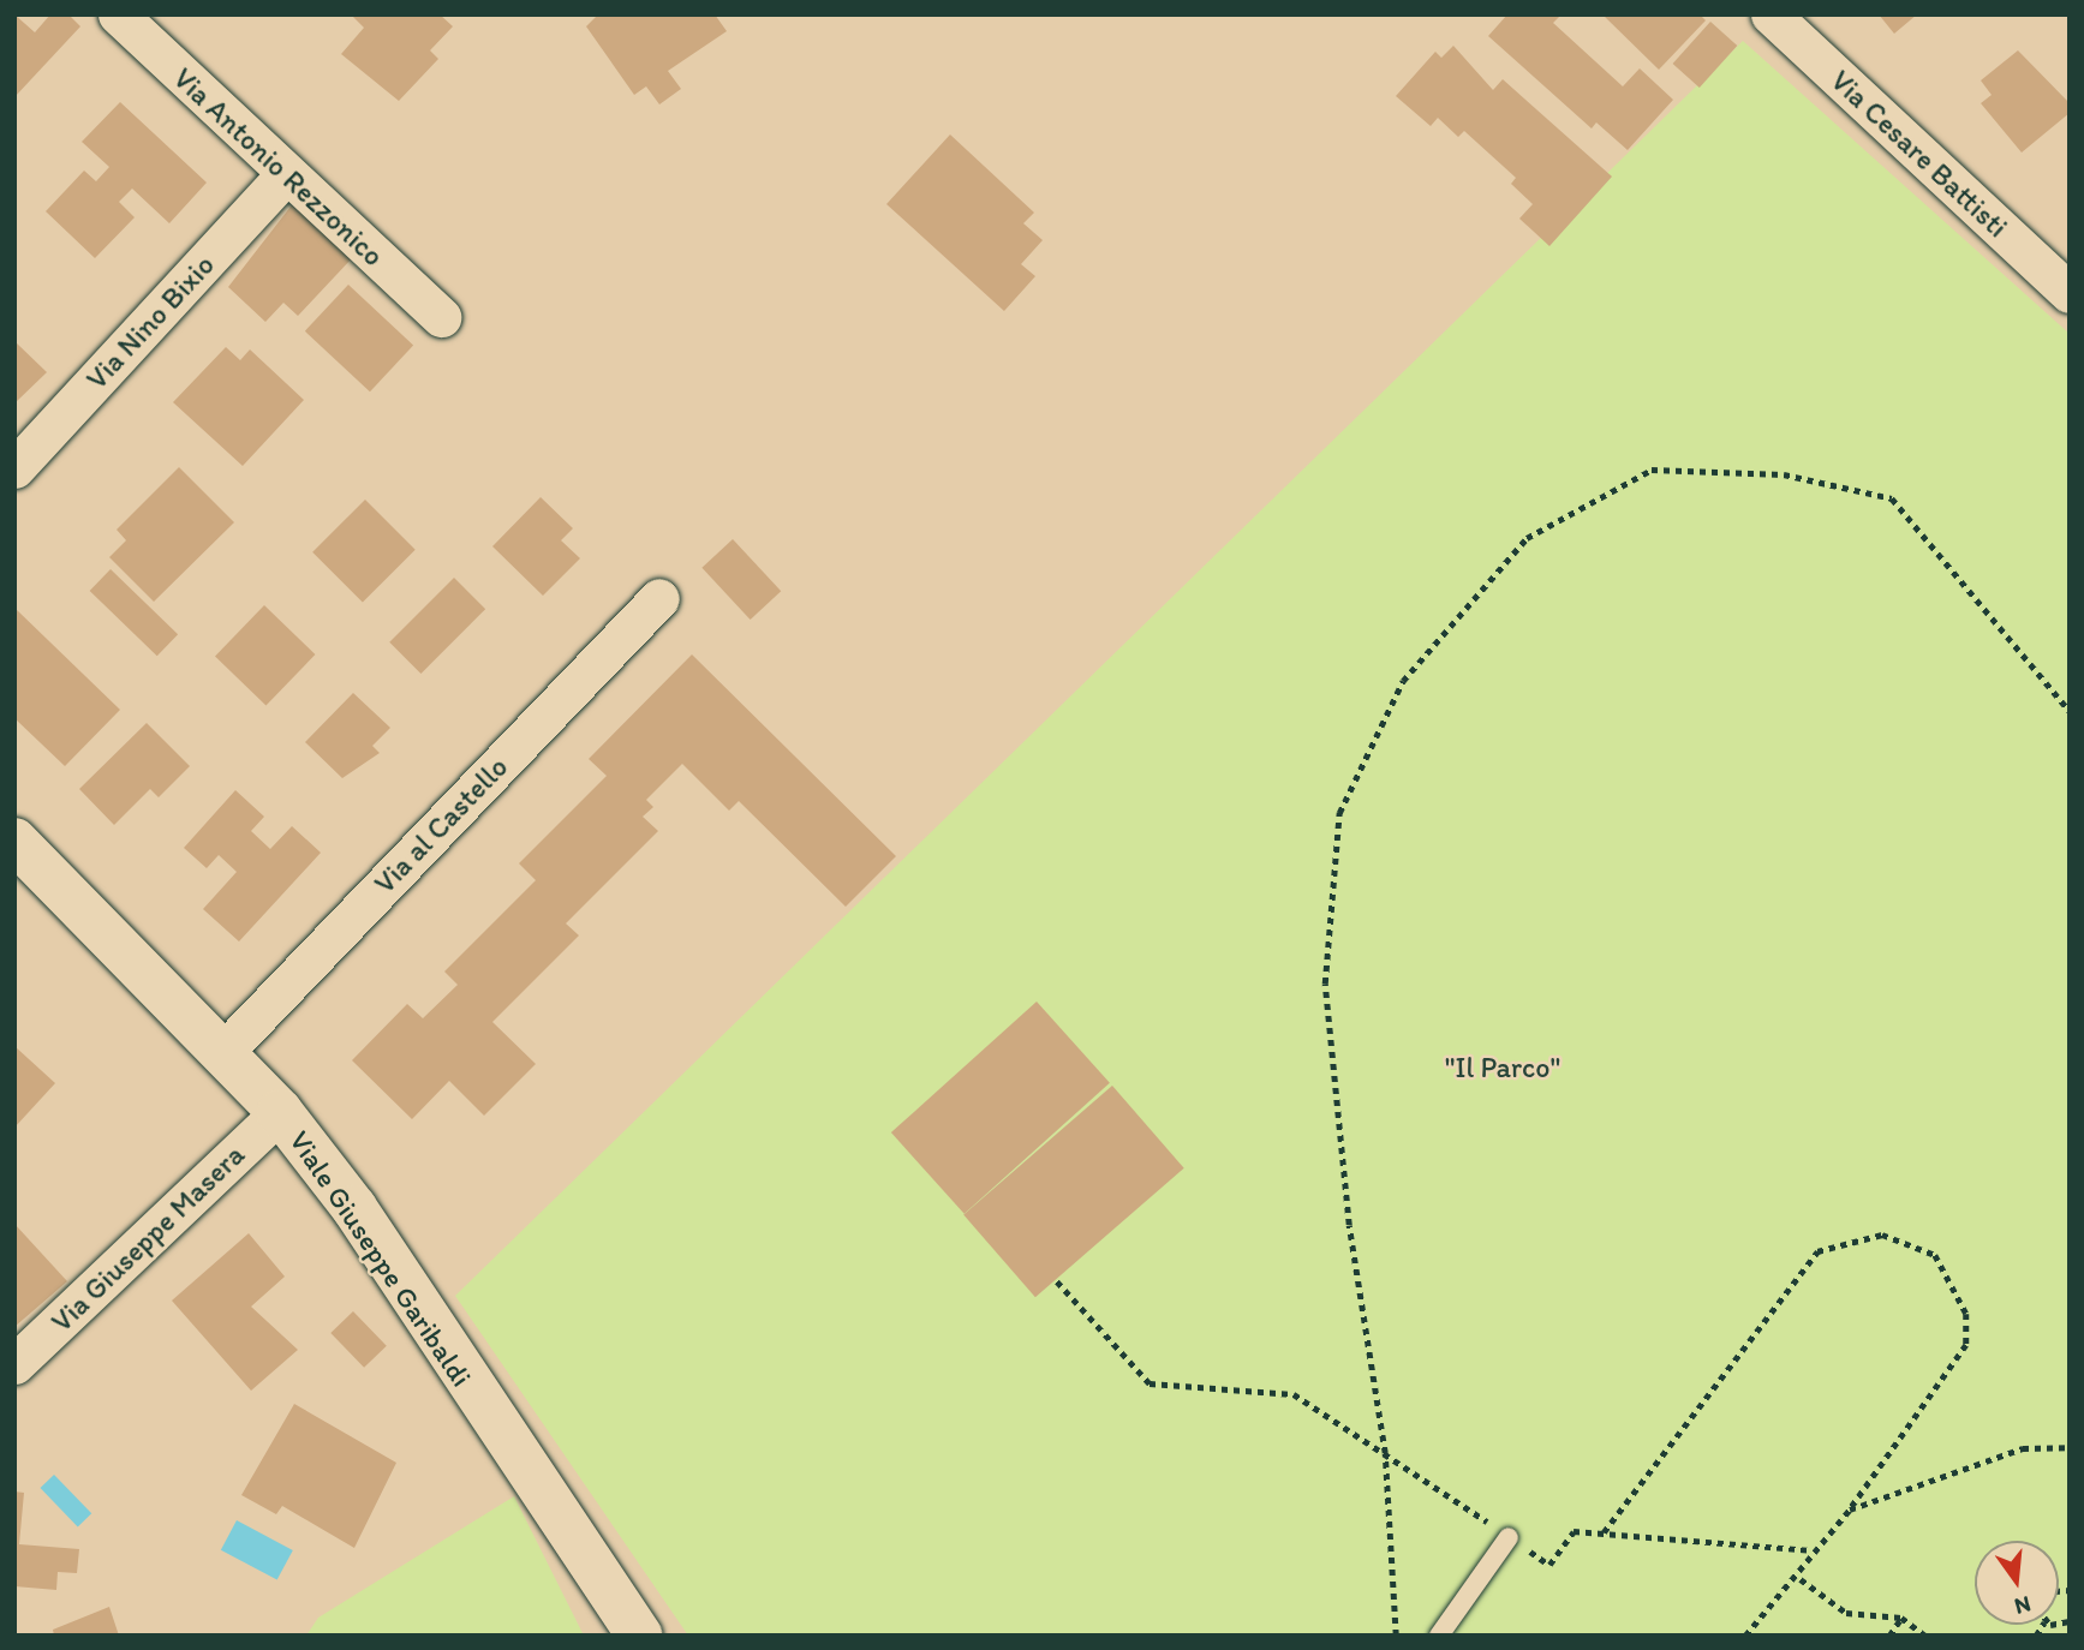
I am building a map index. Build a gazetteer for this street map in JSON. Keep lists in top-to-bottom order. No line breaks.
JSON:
{"streets":{"main road":["Viale Giuseppe Garibaldi"],"street":["Via Cesare Battisti","Via Antonio Rezzonico","Via Nino Bixio","Via al Castello","Via Giuseppe Masera"]},"crossings":[["Via Antonio Rezzonico","Via Nino Bixio"],["Via al Castello","Viale Giuseppe Garibaldi"],["Via Giuseppe Masera","Viale Giuseppe Garibaldi"]],"parks":["\"Il Parco\""],"north":"bottom"}
